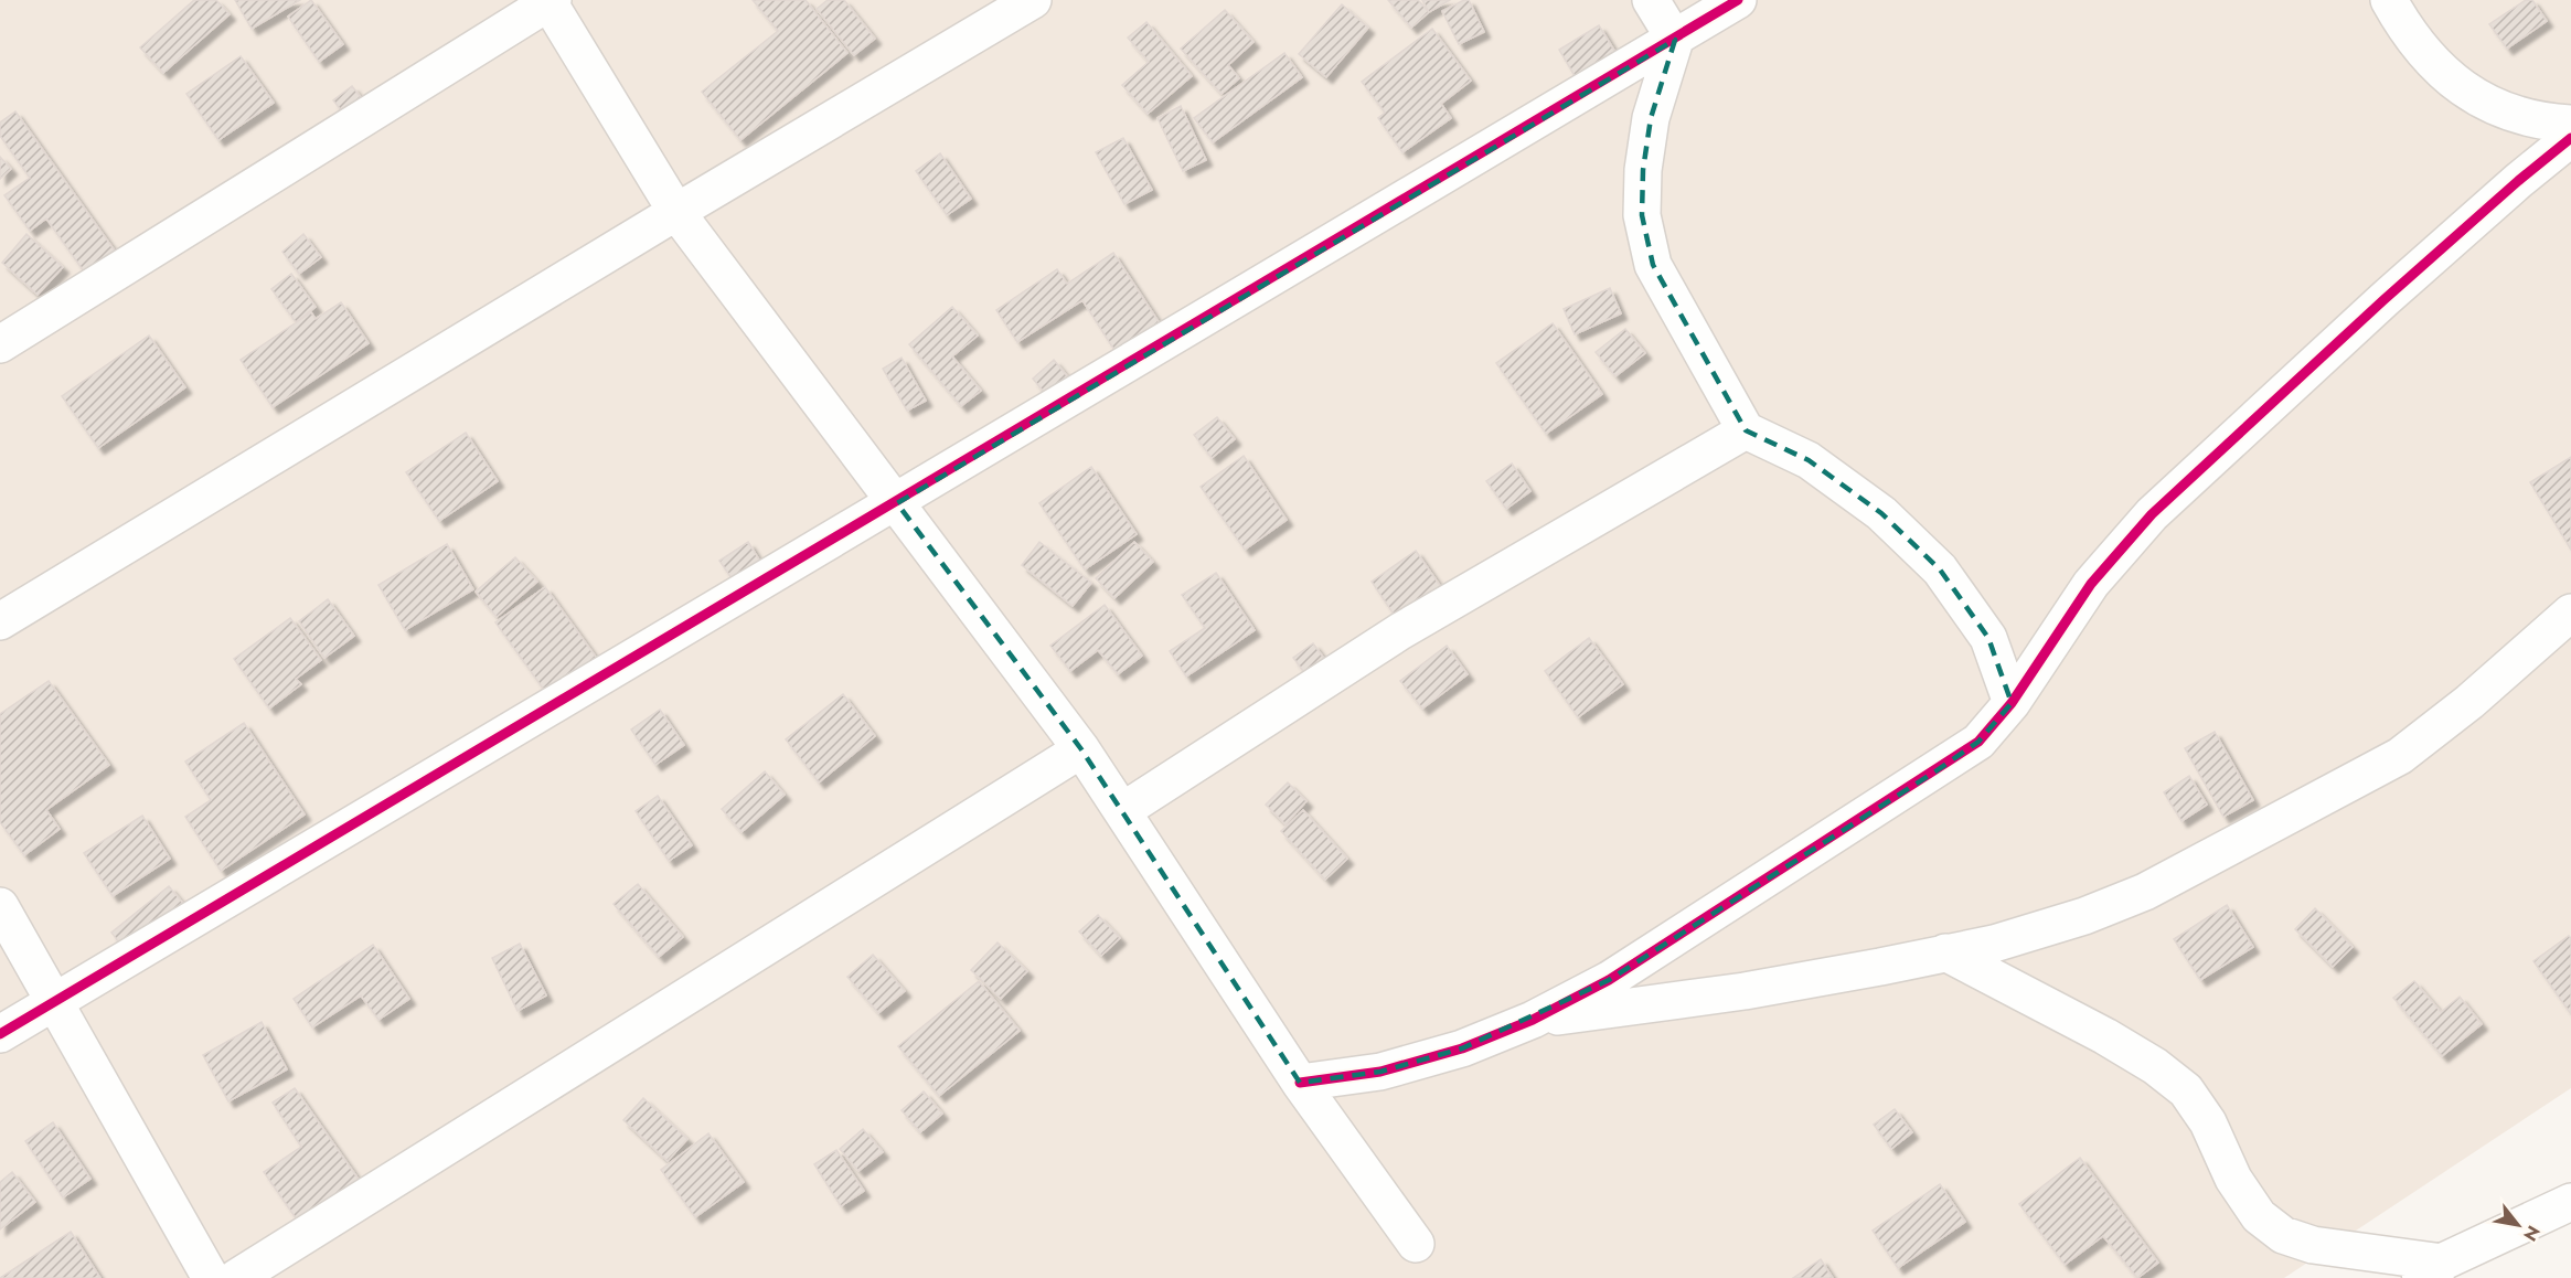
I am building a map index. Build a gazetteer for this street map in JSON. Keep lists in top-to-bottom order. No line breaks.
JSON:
{"north":"bottom right"}
